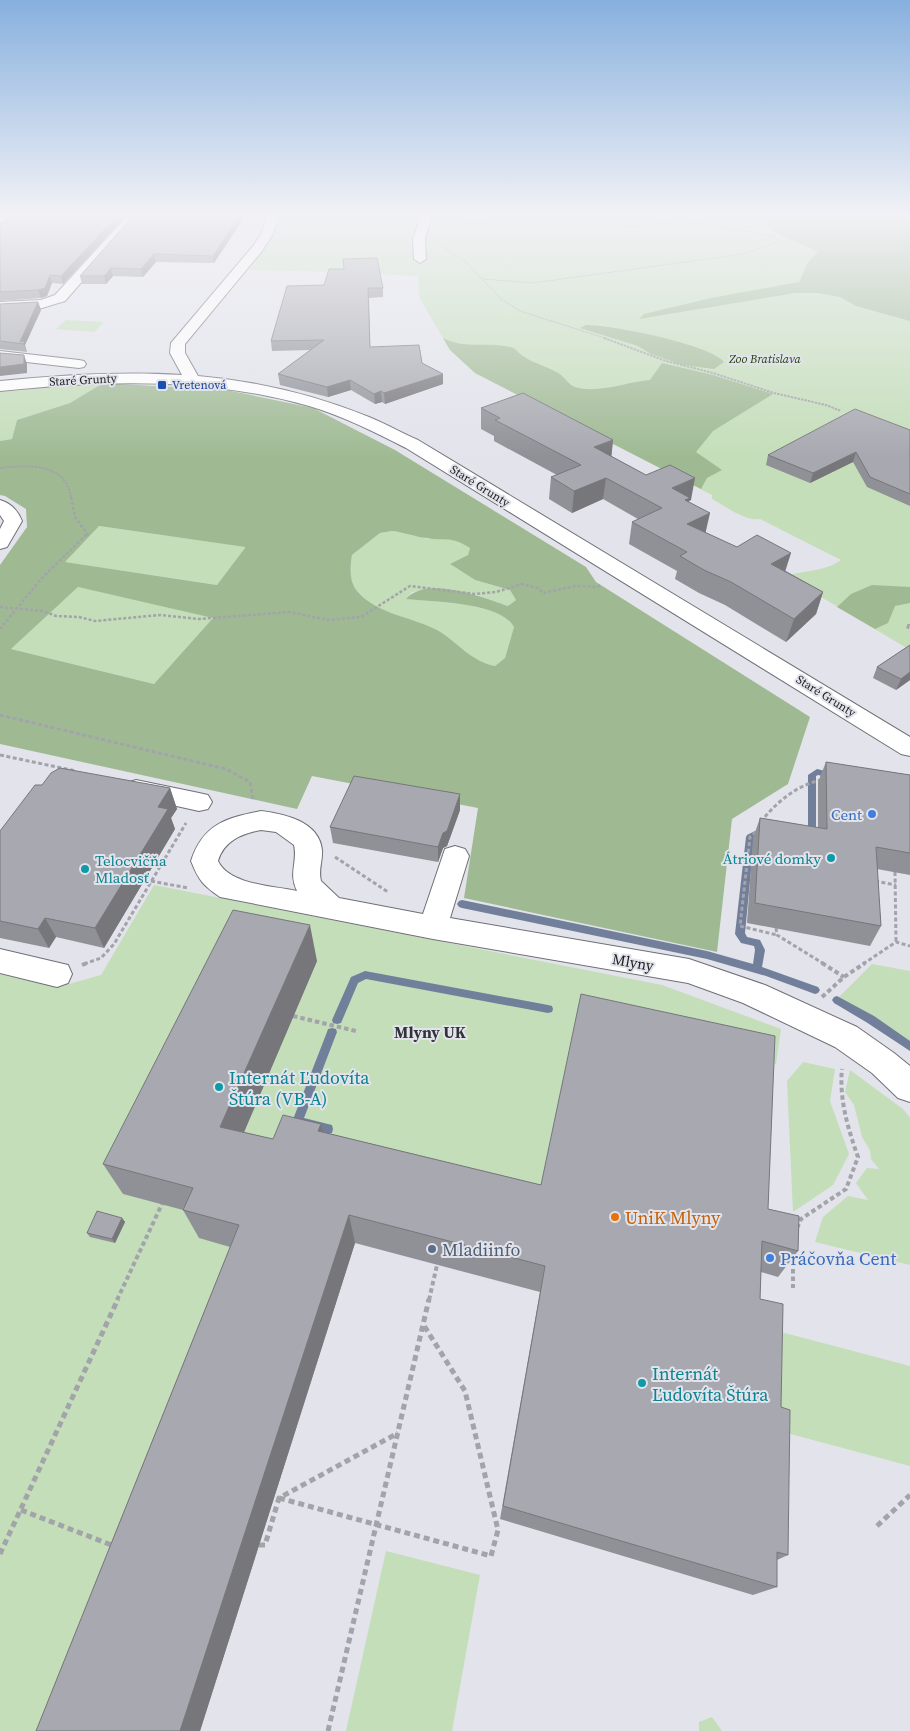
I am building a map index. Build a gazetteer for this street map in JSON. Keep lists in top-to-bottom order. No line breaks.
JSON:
{"streets":{"street":["Staré Grunty","Mlyny"]},"districts":["Mlyny UK"],"parks":["Zoo Bratislava"],"places":{"transit":["Vretenová"],"other":["Cent","Átriové domky","Telocvičňa Mladosť","Internát Ľudovíta Štúra (VB-A)","UniK Mlyny","Mladiinfo","Práčovňa Cent","Internát Ľudovíta Štúra"]}}
